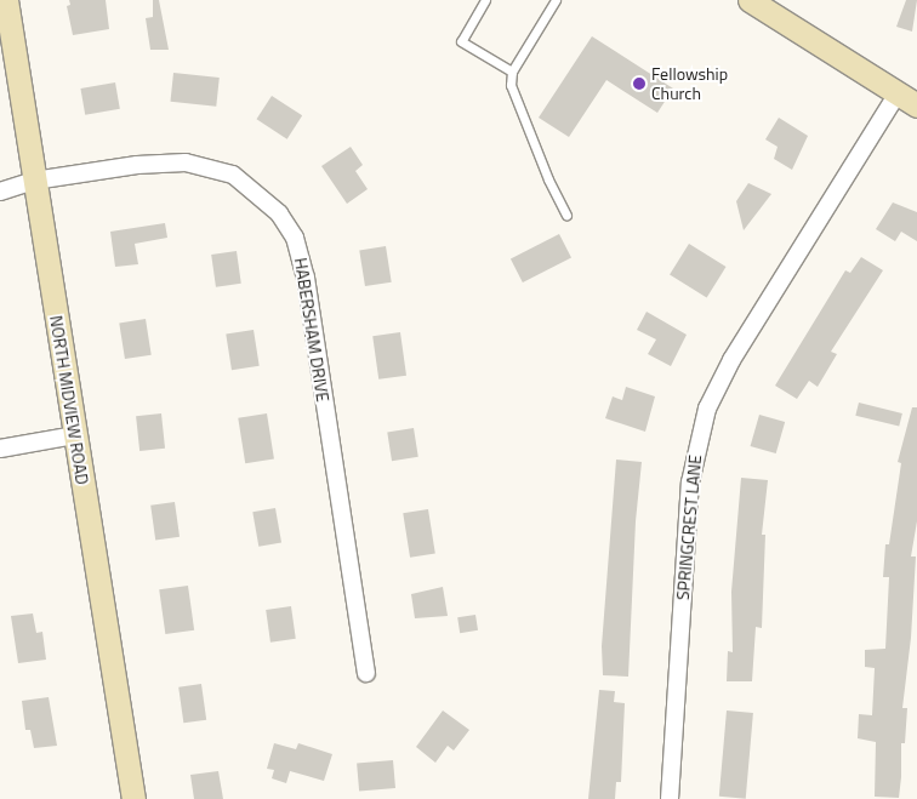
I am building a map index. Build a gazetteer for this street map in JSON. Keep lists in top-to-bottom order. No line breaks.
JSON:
{"streets":{"street":["HABERSHAM DRIVE","NORTH MIDVIEW ROAD","SPRINGCREST LANE"]},"crossings":[["HABERSHAM DRIVE","NORTH MIDVIEW ROAD"]],"places":["Fellowship Church"]}
